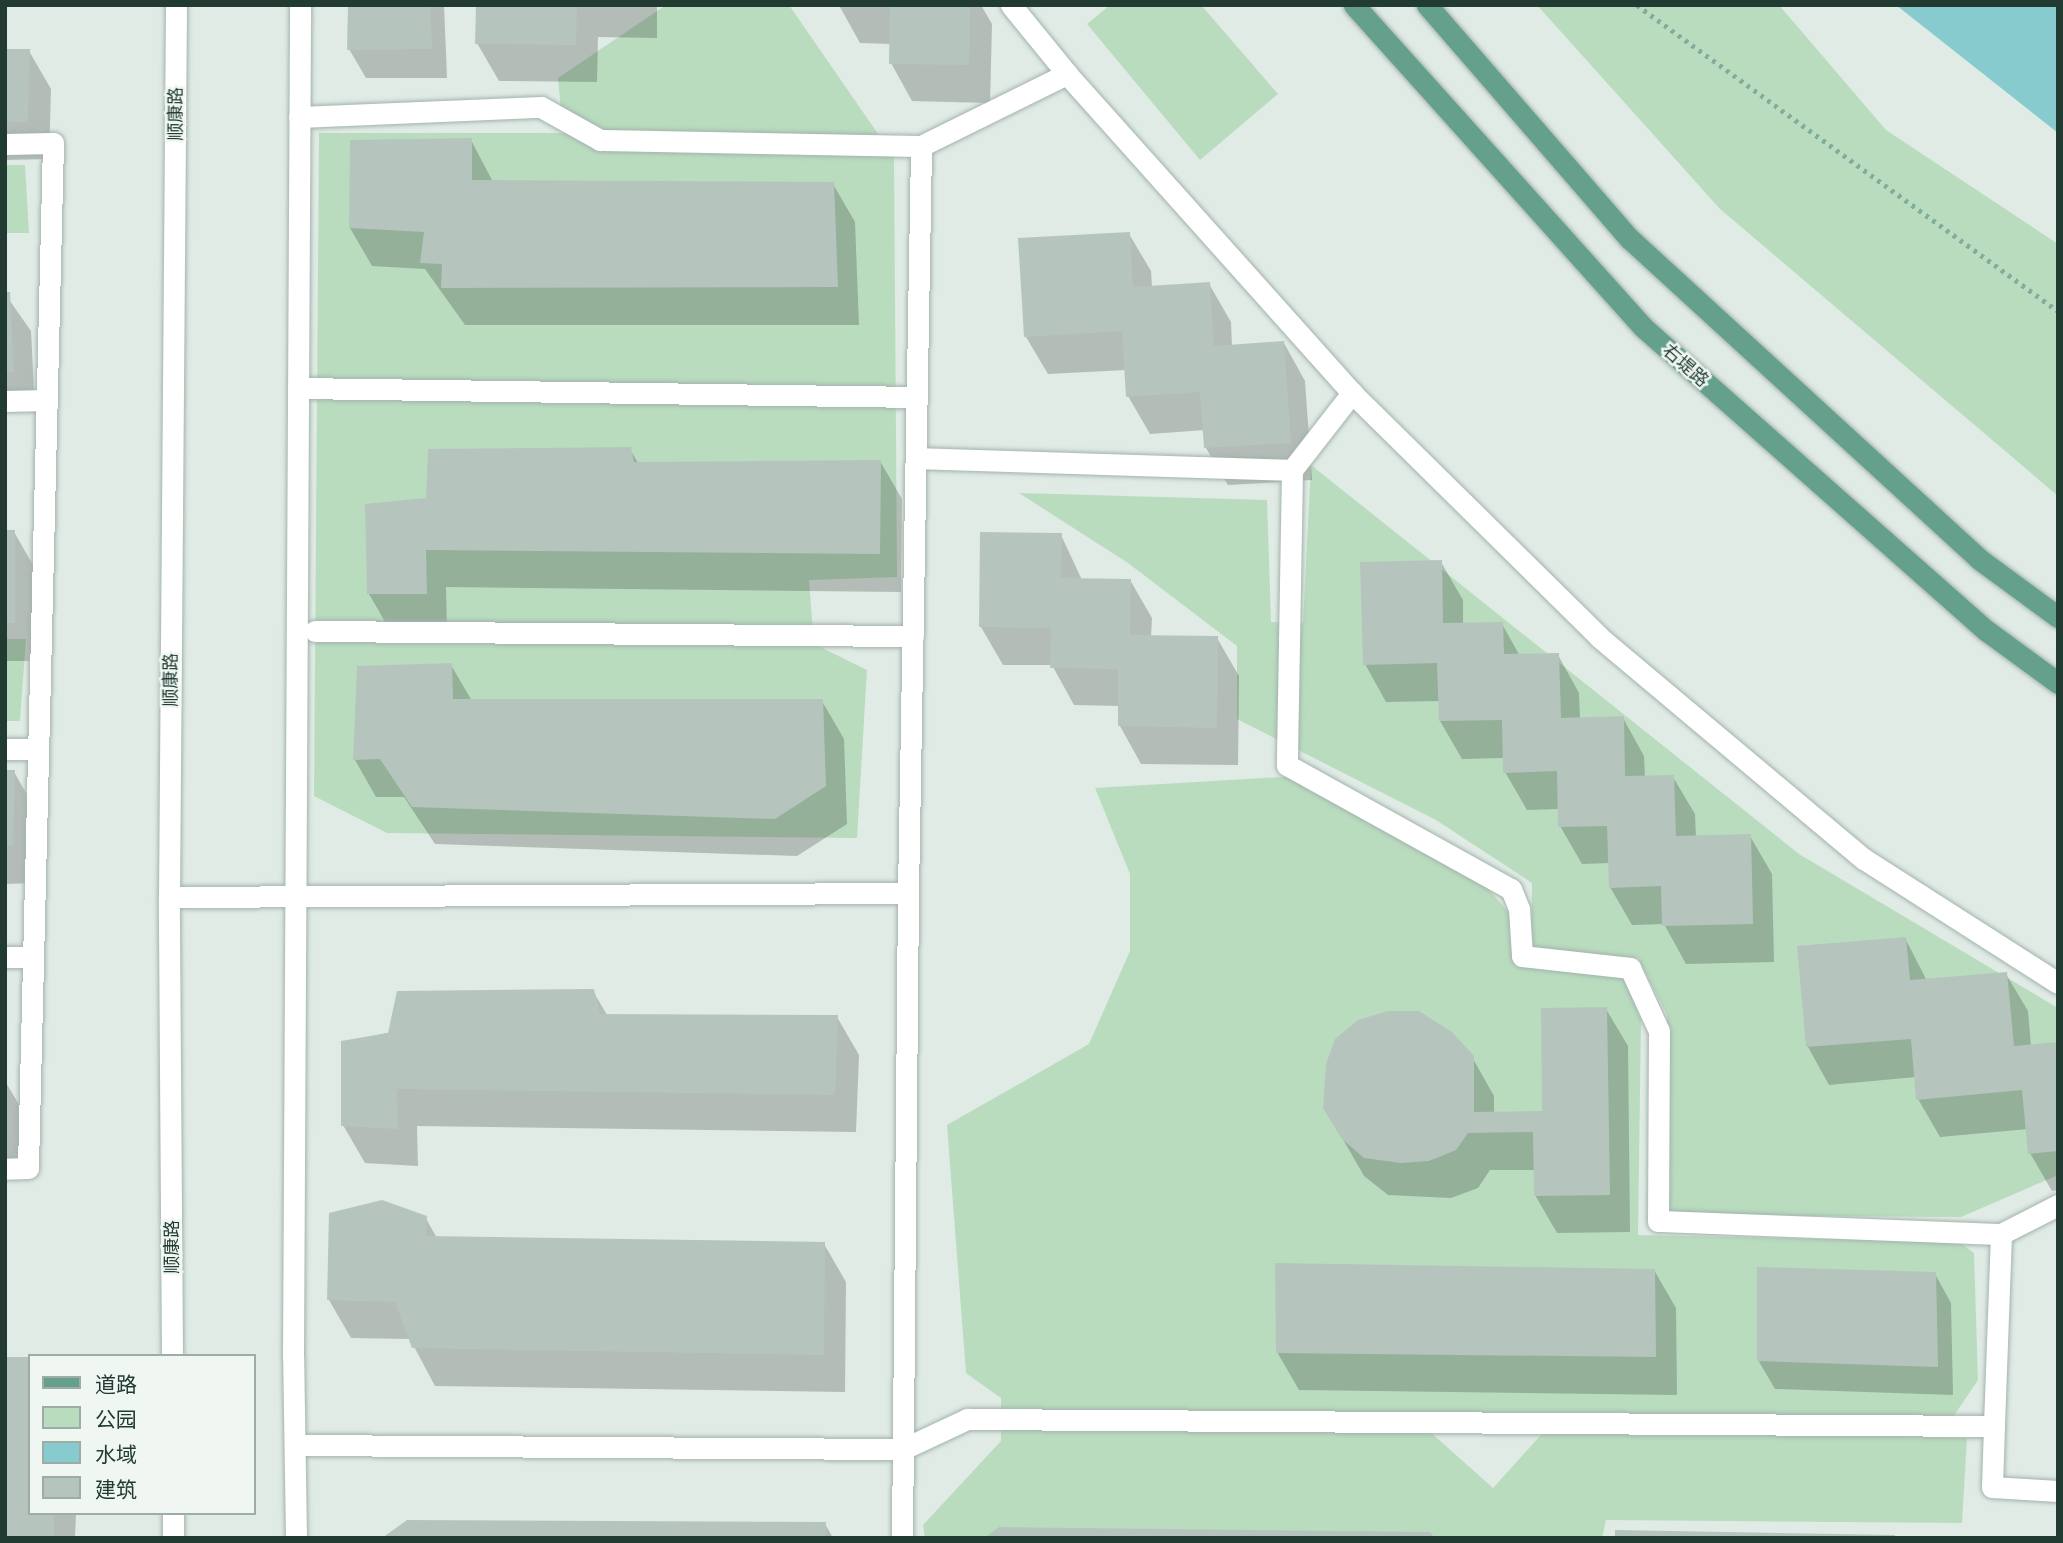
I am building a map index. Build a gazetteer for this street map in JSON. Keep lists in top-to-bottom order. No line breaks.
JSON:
{"streets":{"main road":["右堤路"],"street":["顺康路"]},"legend":["道路","公园","水域","建筑"]}
